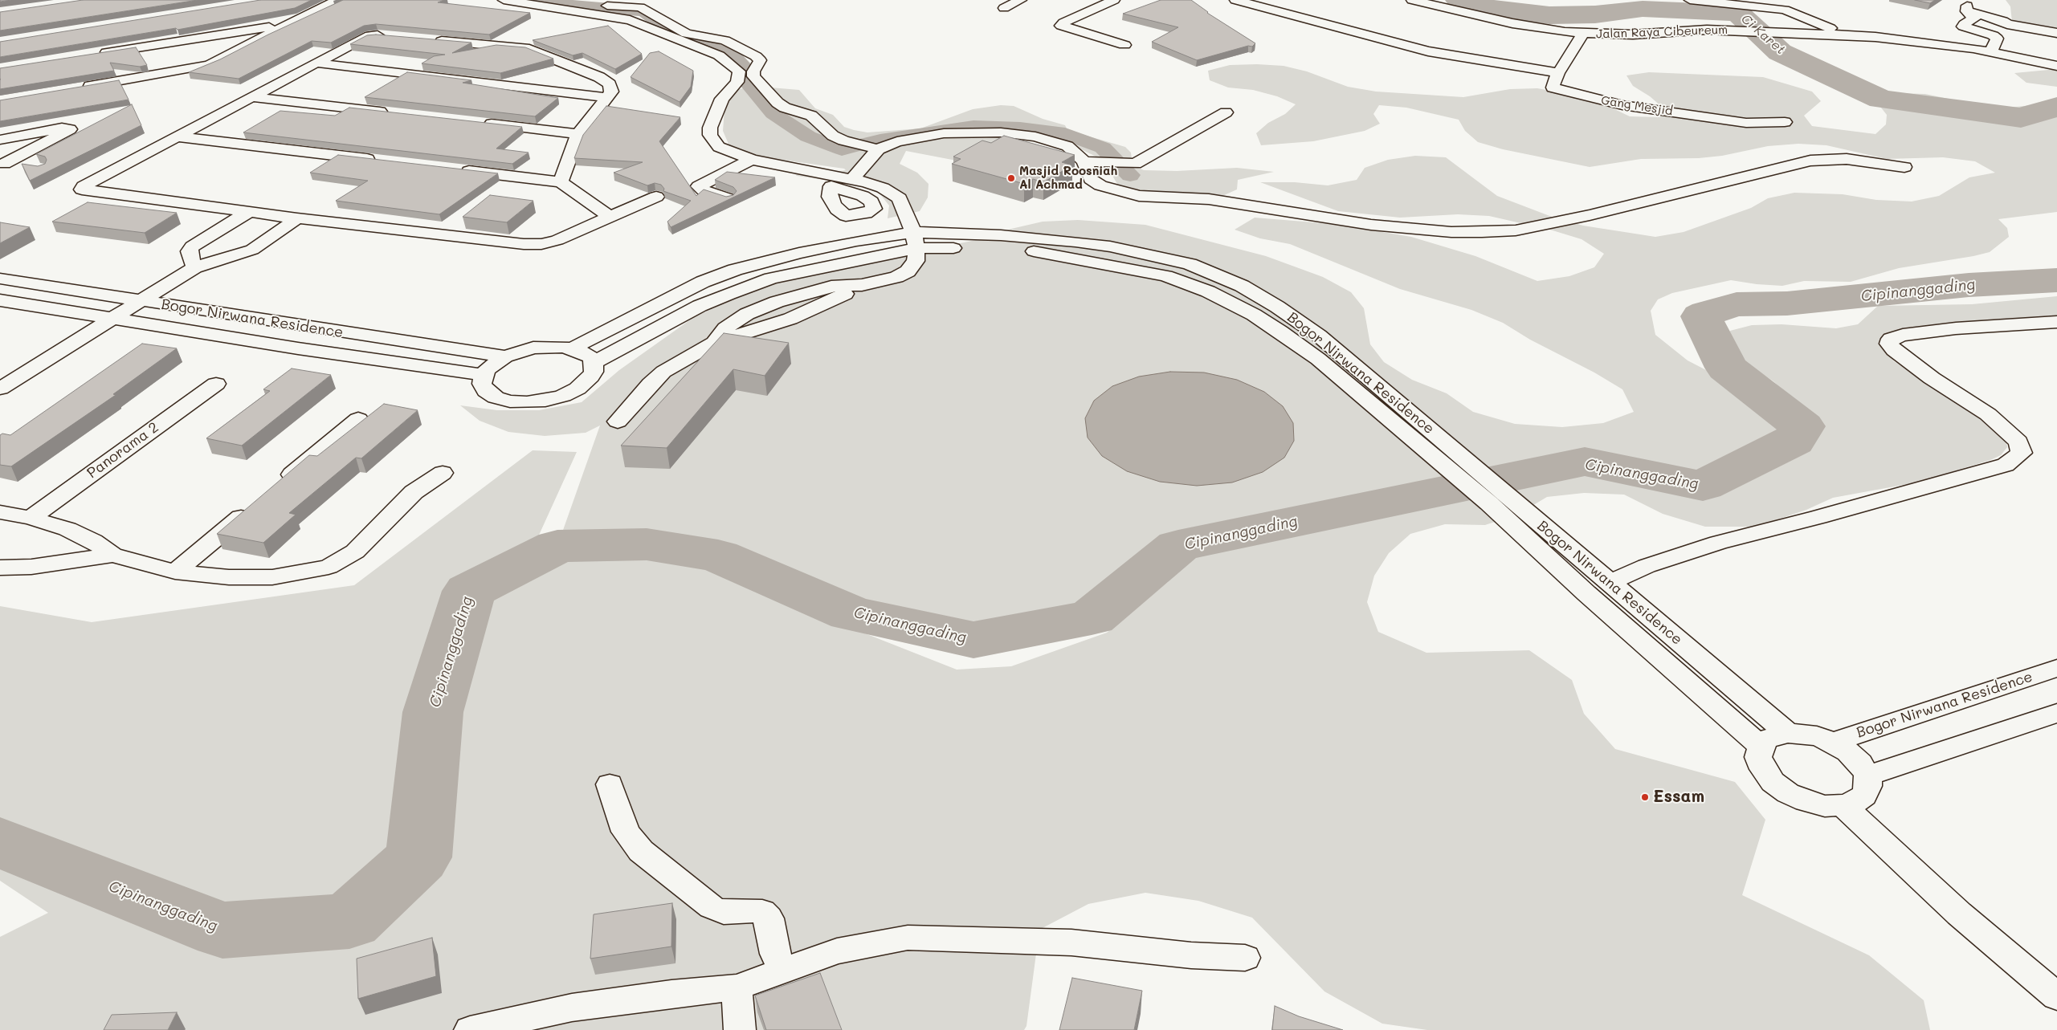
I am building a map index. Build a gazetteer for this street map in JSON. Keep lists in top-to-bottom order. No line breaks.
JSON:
{"streets":{"street":["Jalan Raya Cibeureum","Gang Mesjid","Bogor Nirwana Residence","Panorama 2"]},"crossings":[["Jalan Raya Cibeureum","Gang Mesjid"]],"water":["Ci Karet","Cipinanggading"],"places":["Masjid Roosniah Al Achmad","Essam"]}
